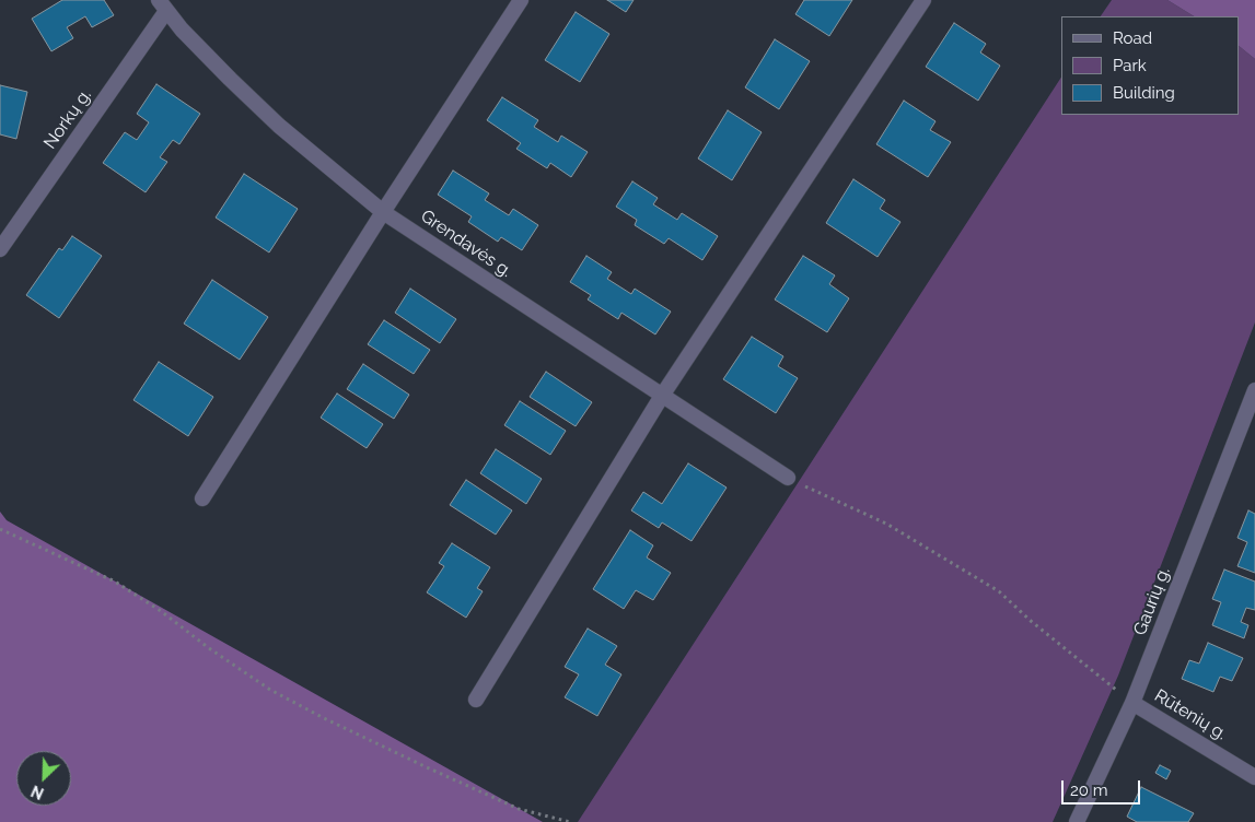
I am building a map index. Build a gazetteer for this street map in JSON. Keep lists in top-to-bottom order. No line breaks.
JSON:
{"streets":{"street":["Norkų g.","Grendavės g.","Gaurių g.","Rūtenių g."]},"crossings":[["Norkų g.","Grendavės g."],["Gaurių g.","Rūtenių g."]],"legend":["Road","Park","Building"],"scale_bar":"20 m","north":"bottom left"}
